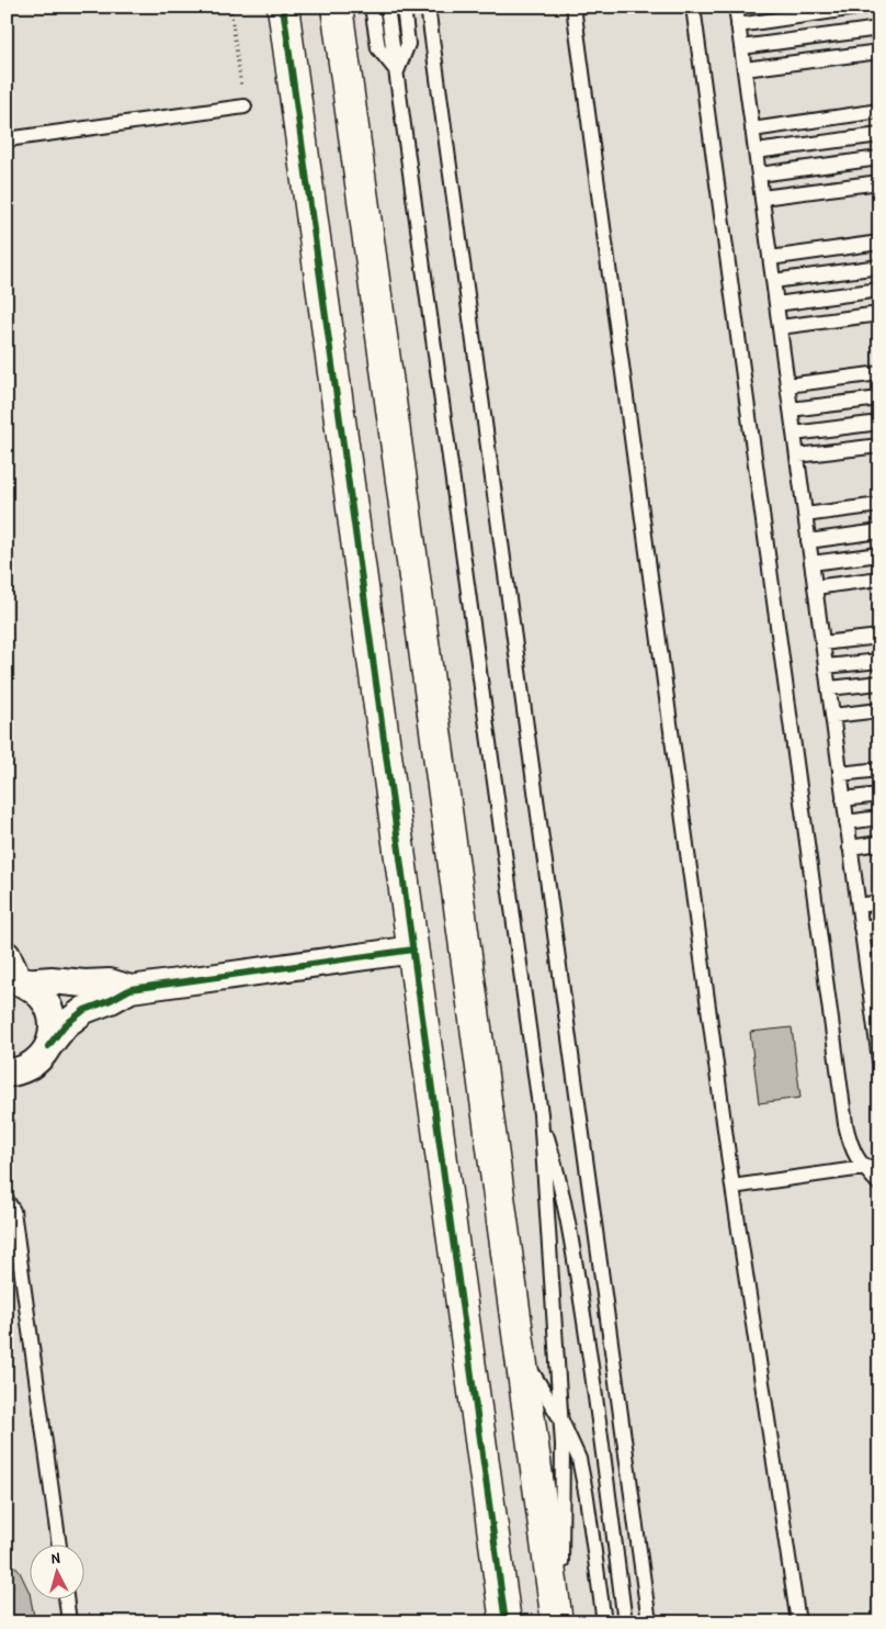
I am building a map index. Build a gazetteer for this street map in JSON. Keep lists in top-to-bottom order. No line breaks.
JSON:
{"north":"top"}
